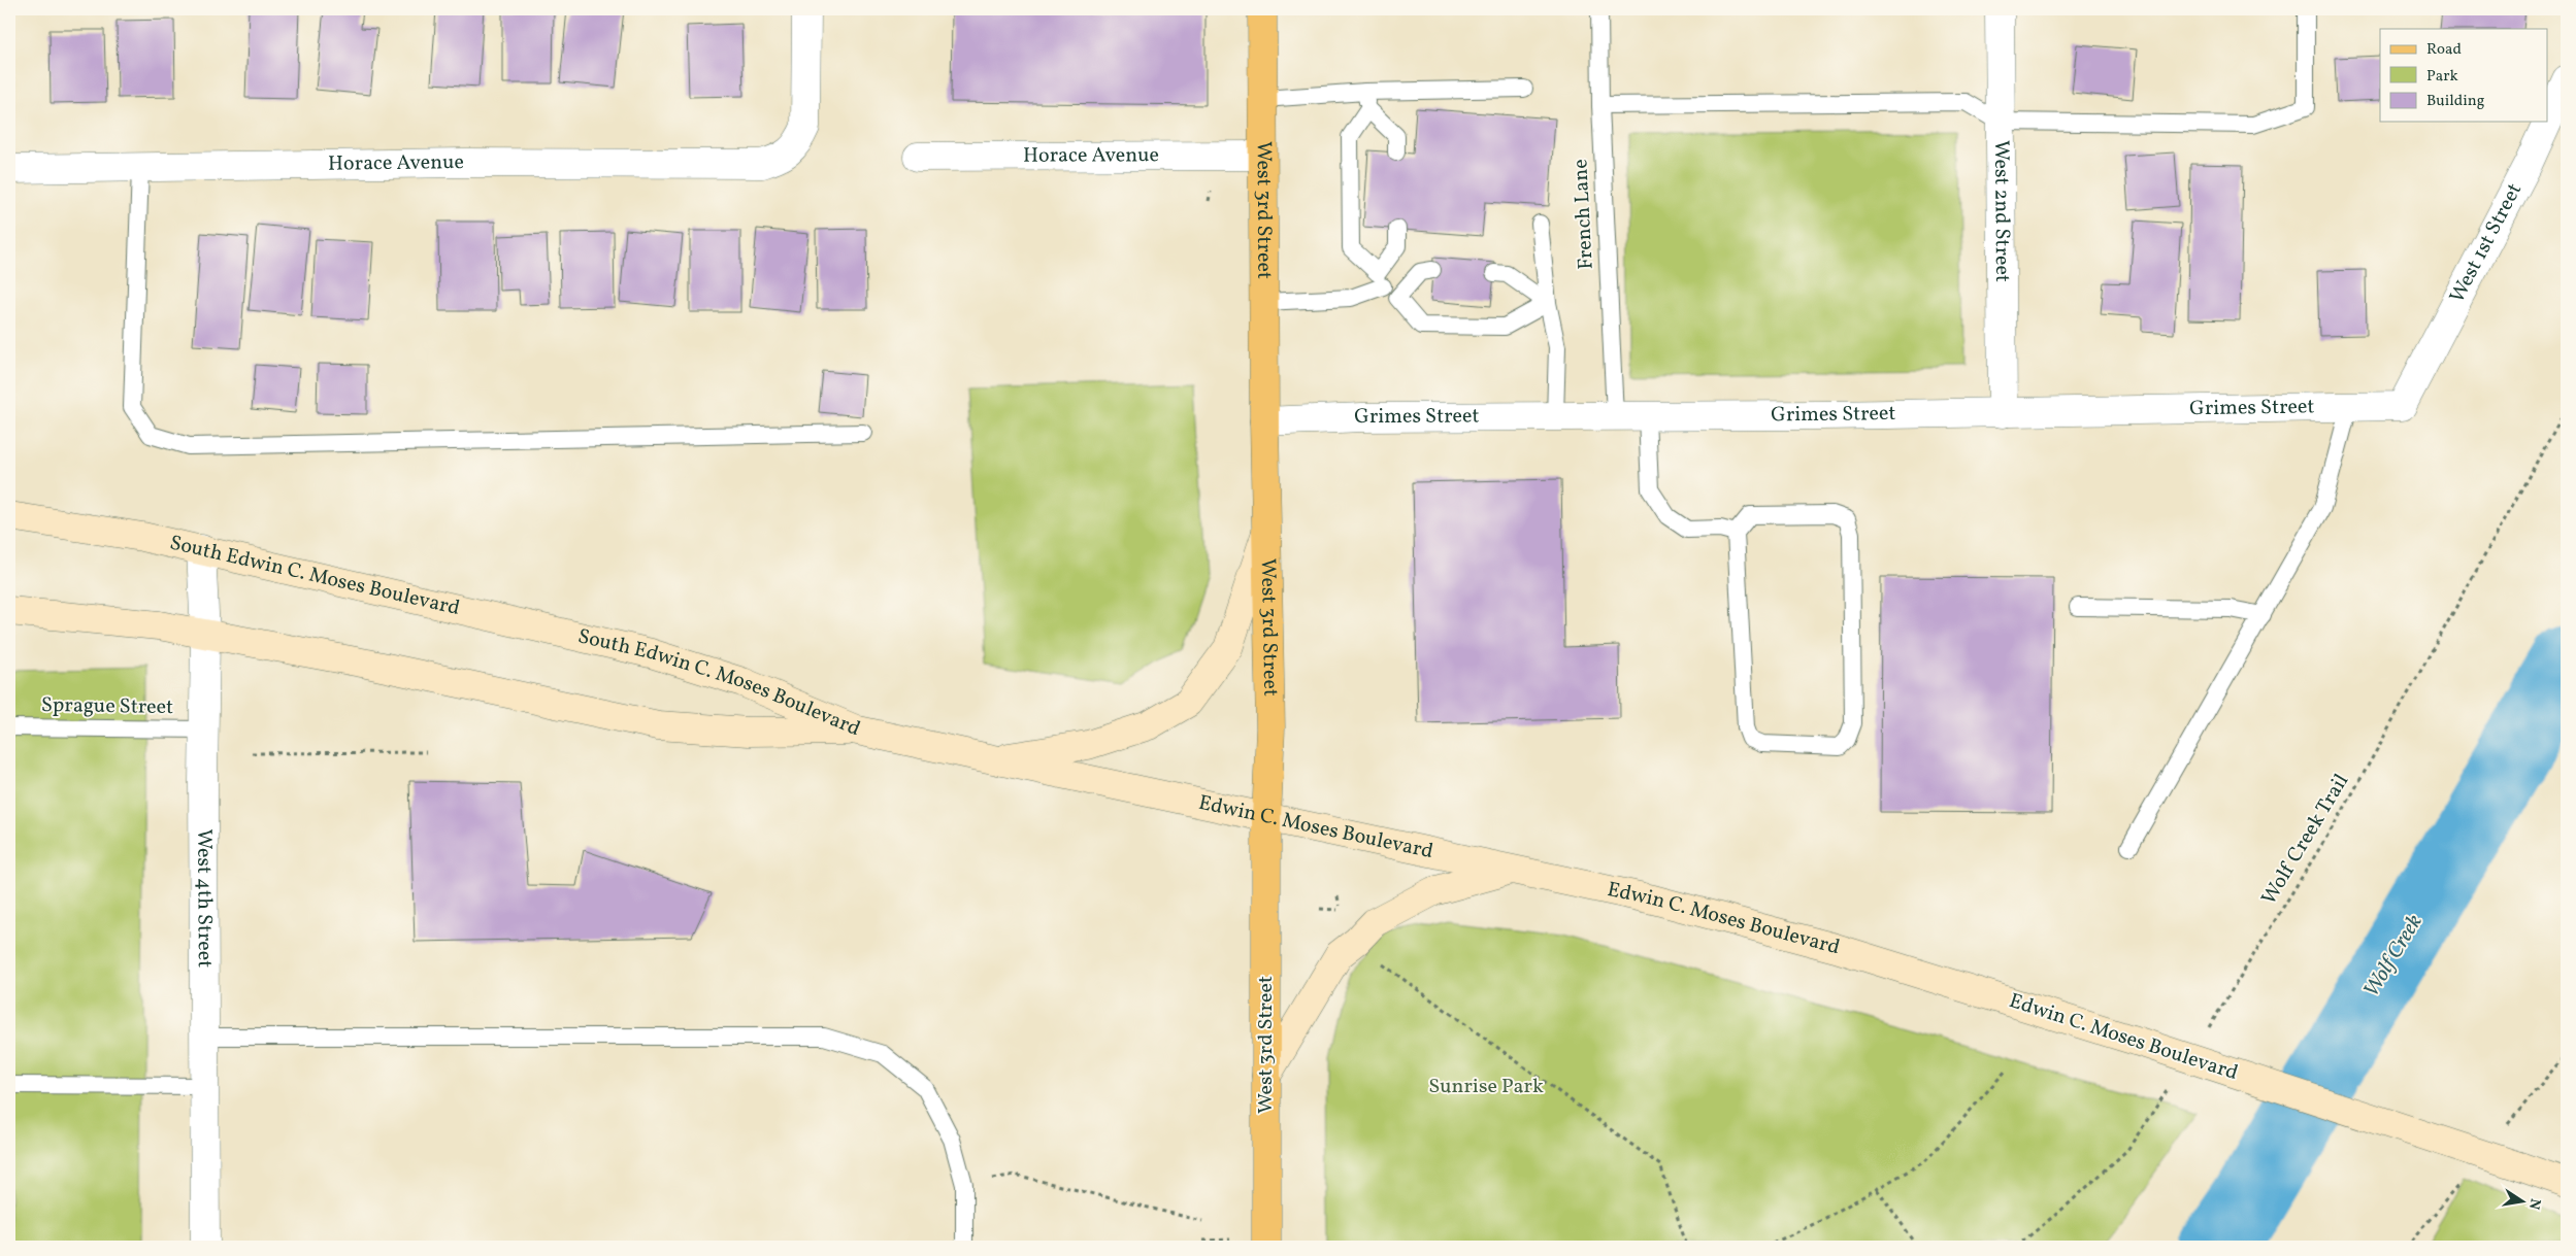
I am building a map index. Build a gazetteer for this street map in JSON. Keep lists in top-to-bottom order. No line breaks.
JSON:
{"streets":{"main road":["West 3rd Street","South Edwin C. Moses Boulevard","Edwin C. Moses Boulevard"],"street":["Horace Avenue","West 2nd Street","West 1st Street","Grimes Street","West 4th Street"],"lane":["French Lane","Sprague Street"],"path":["Wolf Creek Trail"]},"crossings":[["Horace Avenue","West 3rd Street"],["West 3rd Street","Grimes Street"],["West 3rd Street","Edwin C. Moses Boulevard"],["West 2nd Street","Grimes Street"],["French Lane","Grimes Street"],["West 1st Street","Grimes Street"],["South Edwin C. Moses Boulevard","Edwin C. Moses Boulevard"],["South Edwin C. Moses Boulevard","West 4th Street"],["Sprague Street","West 4th Street"]],"water":["Wolf Creek"],"parks":["Sunrise Park"],"legend":["Road","Park","Building"],"north":"right"}
